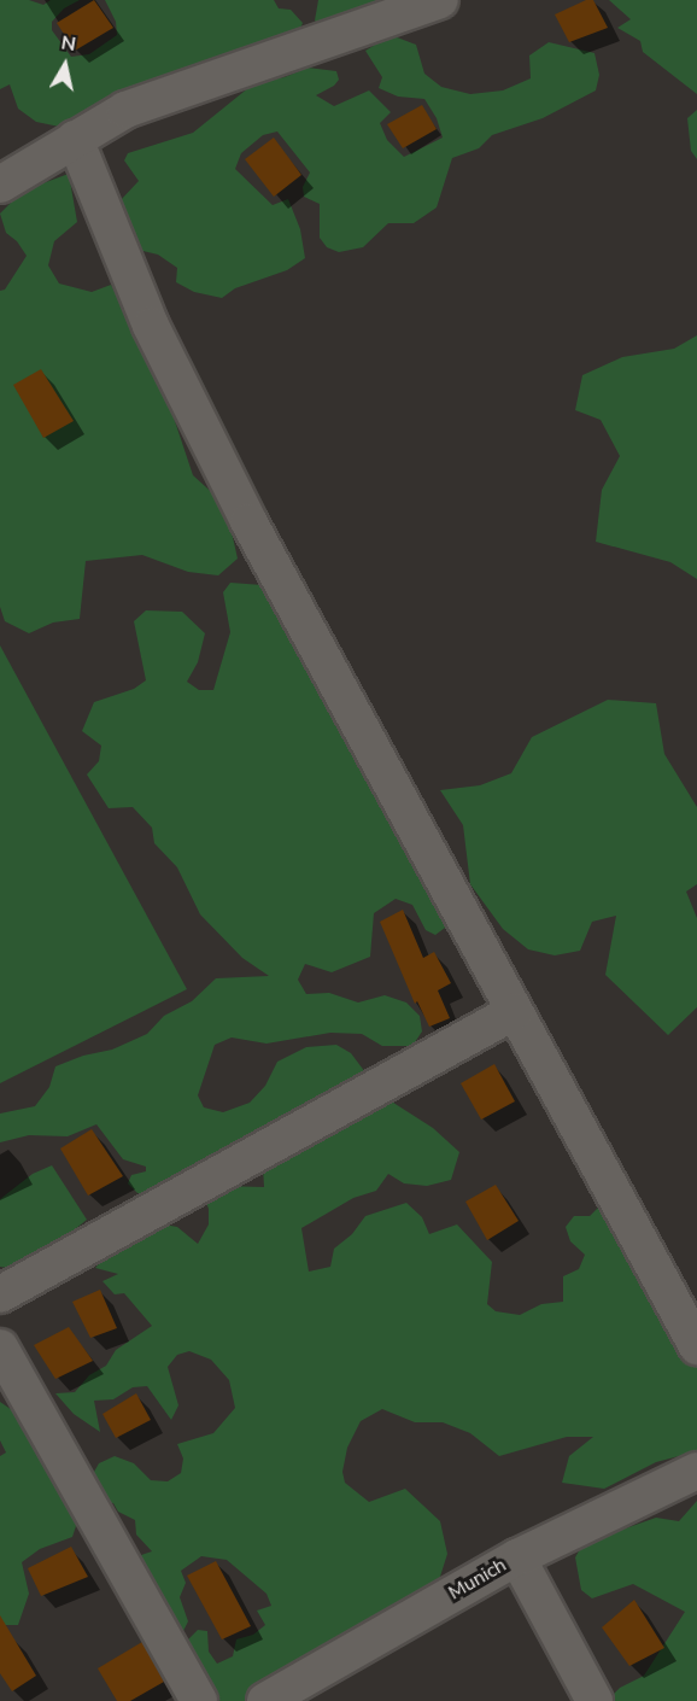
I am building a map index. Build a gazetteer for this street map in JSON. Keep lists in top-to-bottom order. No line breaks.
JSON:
{"streets":{"street":["Munich"]},"north":"top"}
